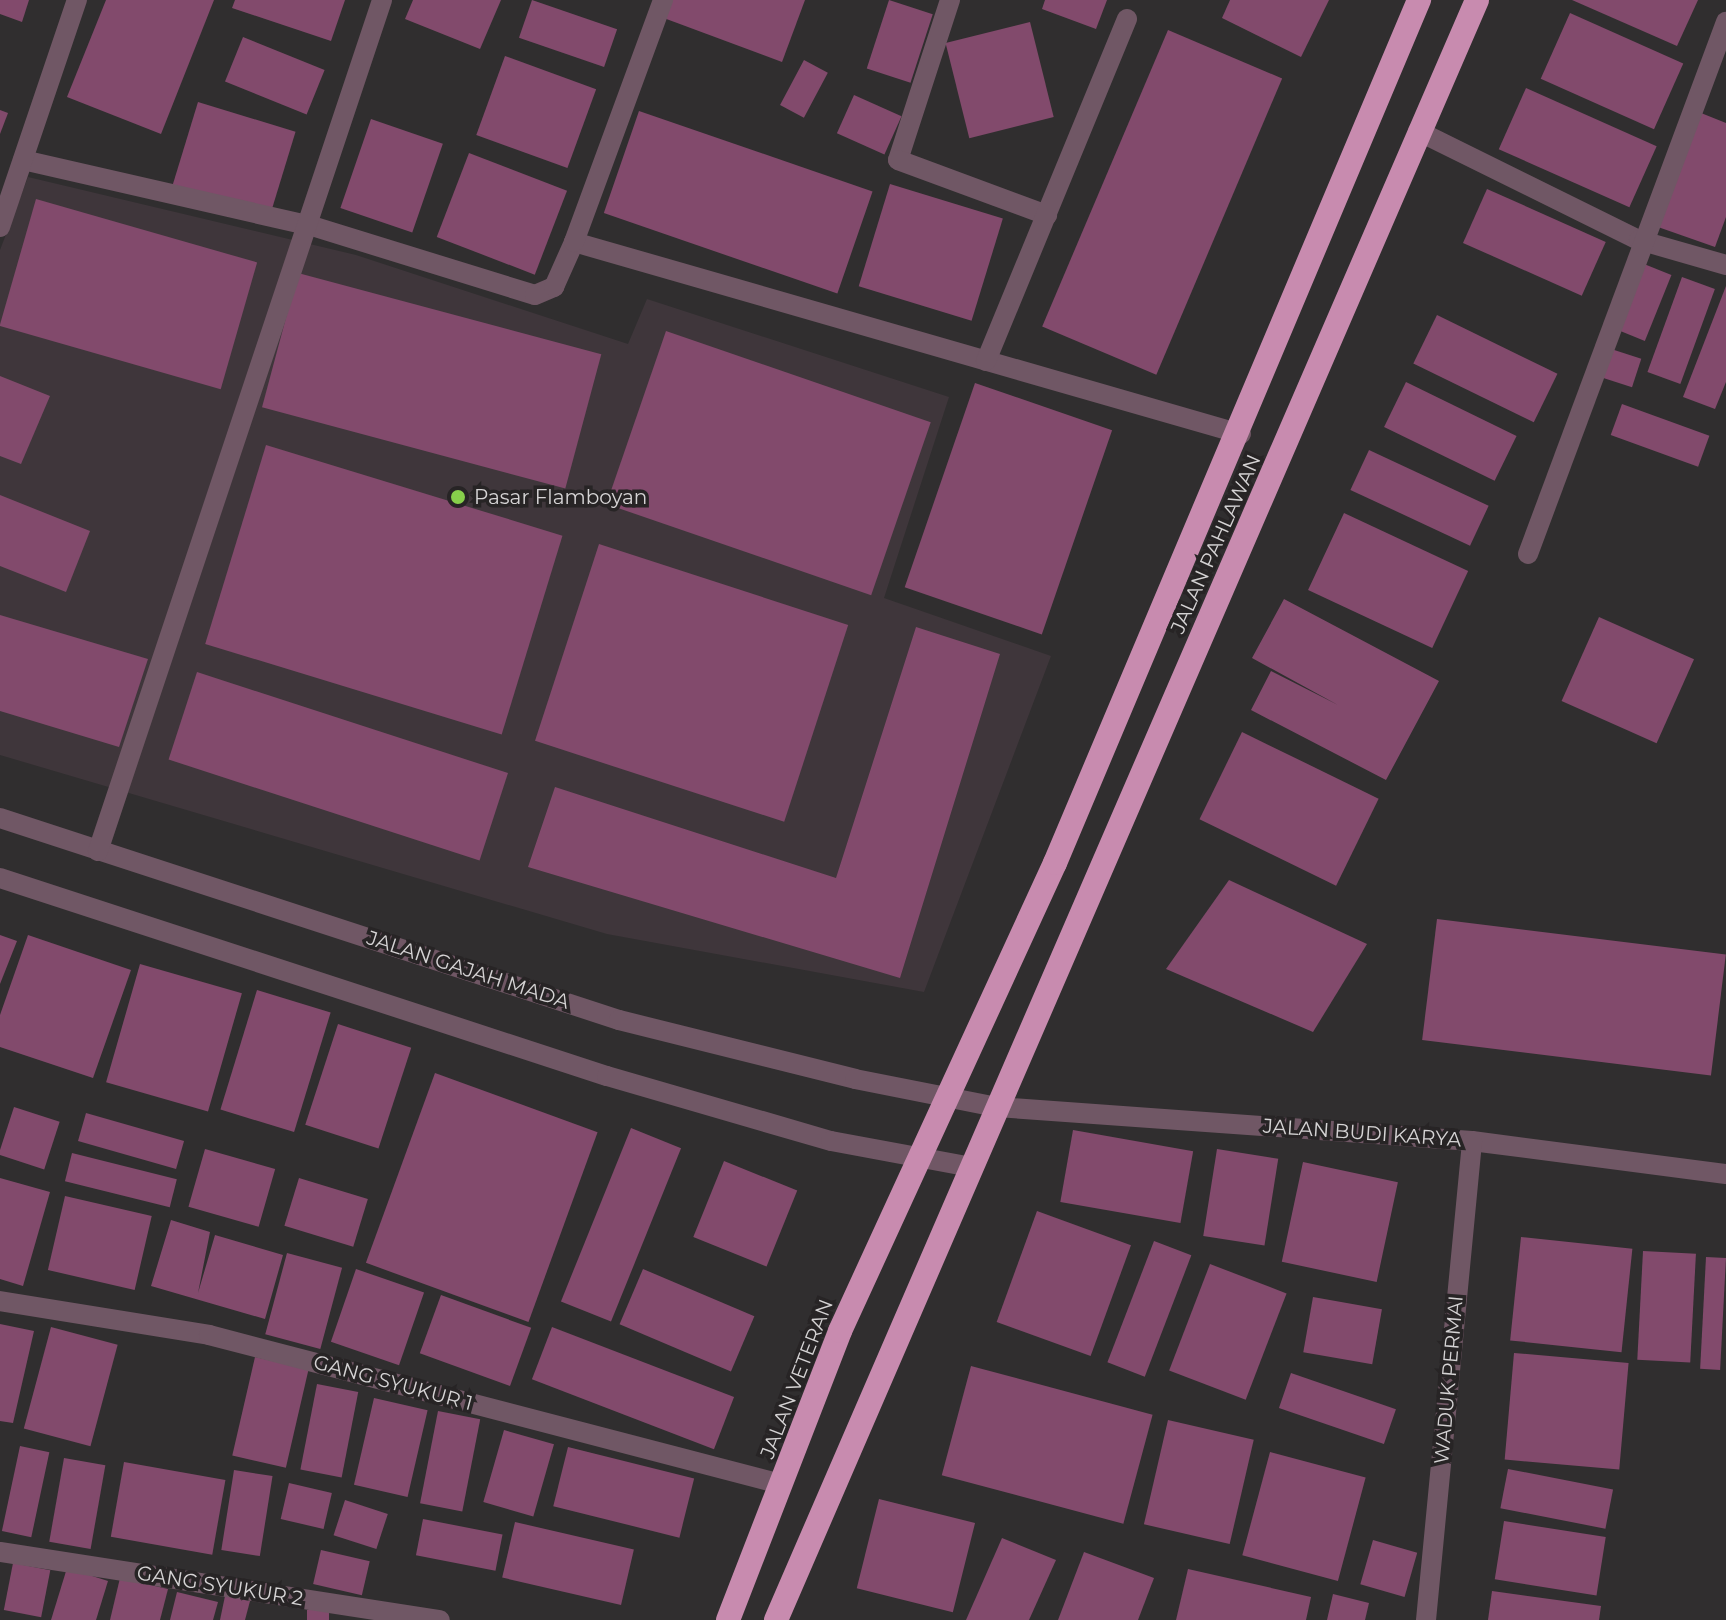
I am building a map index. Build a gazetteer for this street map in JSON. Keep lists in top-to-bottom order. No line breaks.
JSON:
{"streets":{"highway":["JALAN PAHLAWAN","JALAN VETERAN"],"street":["JALAN GAJAH MADA","JALAN BUDI KARYA","WADUK PERMAI","GANG SYUKUR 1","GANG SYUKUR 2"]},"crossings":[["JALAN PAHLAWAN","JALAN GAJAH MADA"],["JALAN PAHLAWAN","JALAN BUDI KARYA"],["JALAN PAHLAWAN","JALAN VETERAN"],["JALAN GAJAH MADA","JALAN BUDI KARYA"],["JALAN BUDI KARYA","WADUK PERMAI"],["JALAN VETERAN","GANG SYUKUR 1"]],"places":["Pasar Flamboyan"]}
